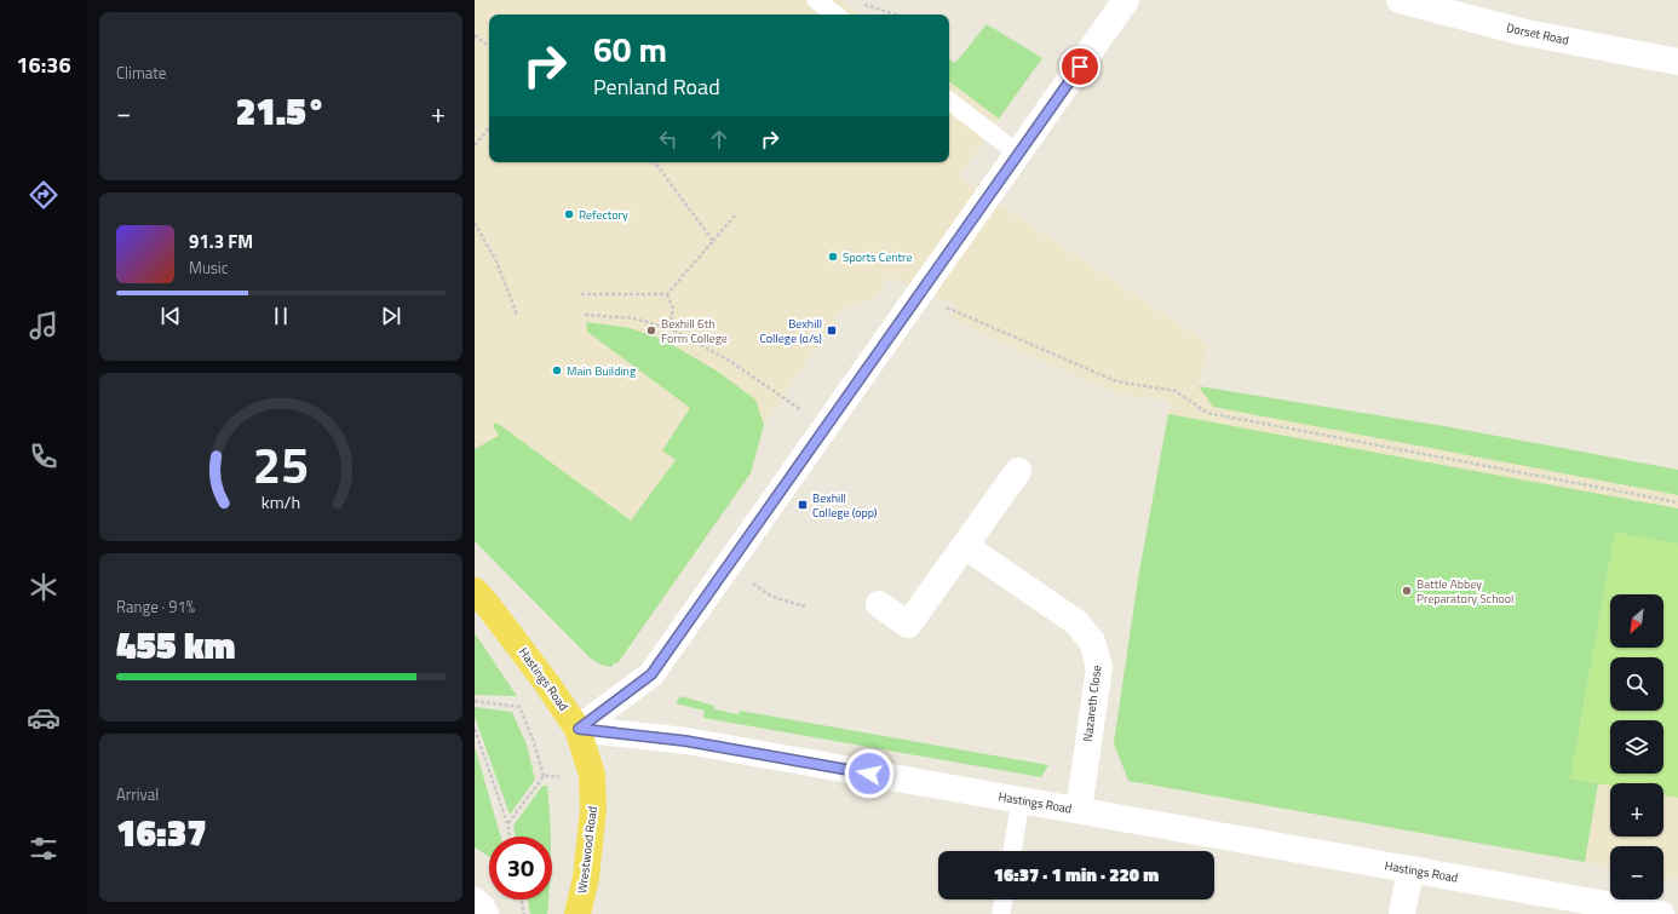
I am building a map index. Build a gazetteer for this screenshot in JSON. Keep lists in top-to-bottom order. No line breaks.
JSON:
{"streets":{"main road":["Hastings Road","Wrestwood Road"],"street":["Dorset Road","Nazareth Close"]},"crossings":[["Hastings Road","Nazareth Close"],["Hastings Road","Wrestwood Road"]],"places":{"other":["Refectory","Sports Centre","Bexhill 6th Form College","Main Building","Battle Abbey Preparatory School"],"transit":["Bexhill College (o/s)","Bexhill College (opp)"]},"north":"bottom left","page":{"tabs":"16:36","tile":["Climate",["Range · 91%","455 km"],["Arrival","16:37"]],"turn":["60 m","Penland Road"],"heat":["−","21.5°","+"],"song":["91.3 FM","Music"],"map_buttons":["+","−"],"limit":"30","trip":"16:37 · 1 min · 220 m","gauge":["25","km/h"]}}
